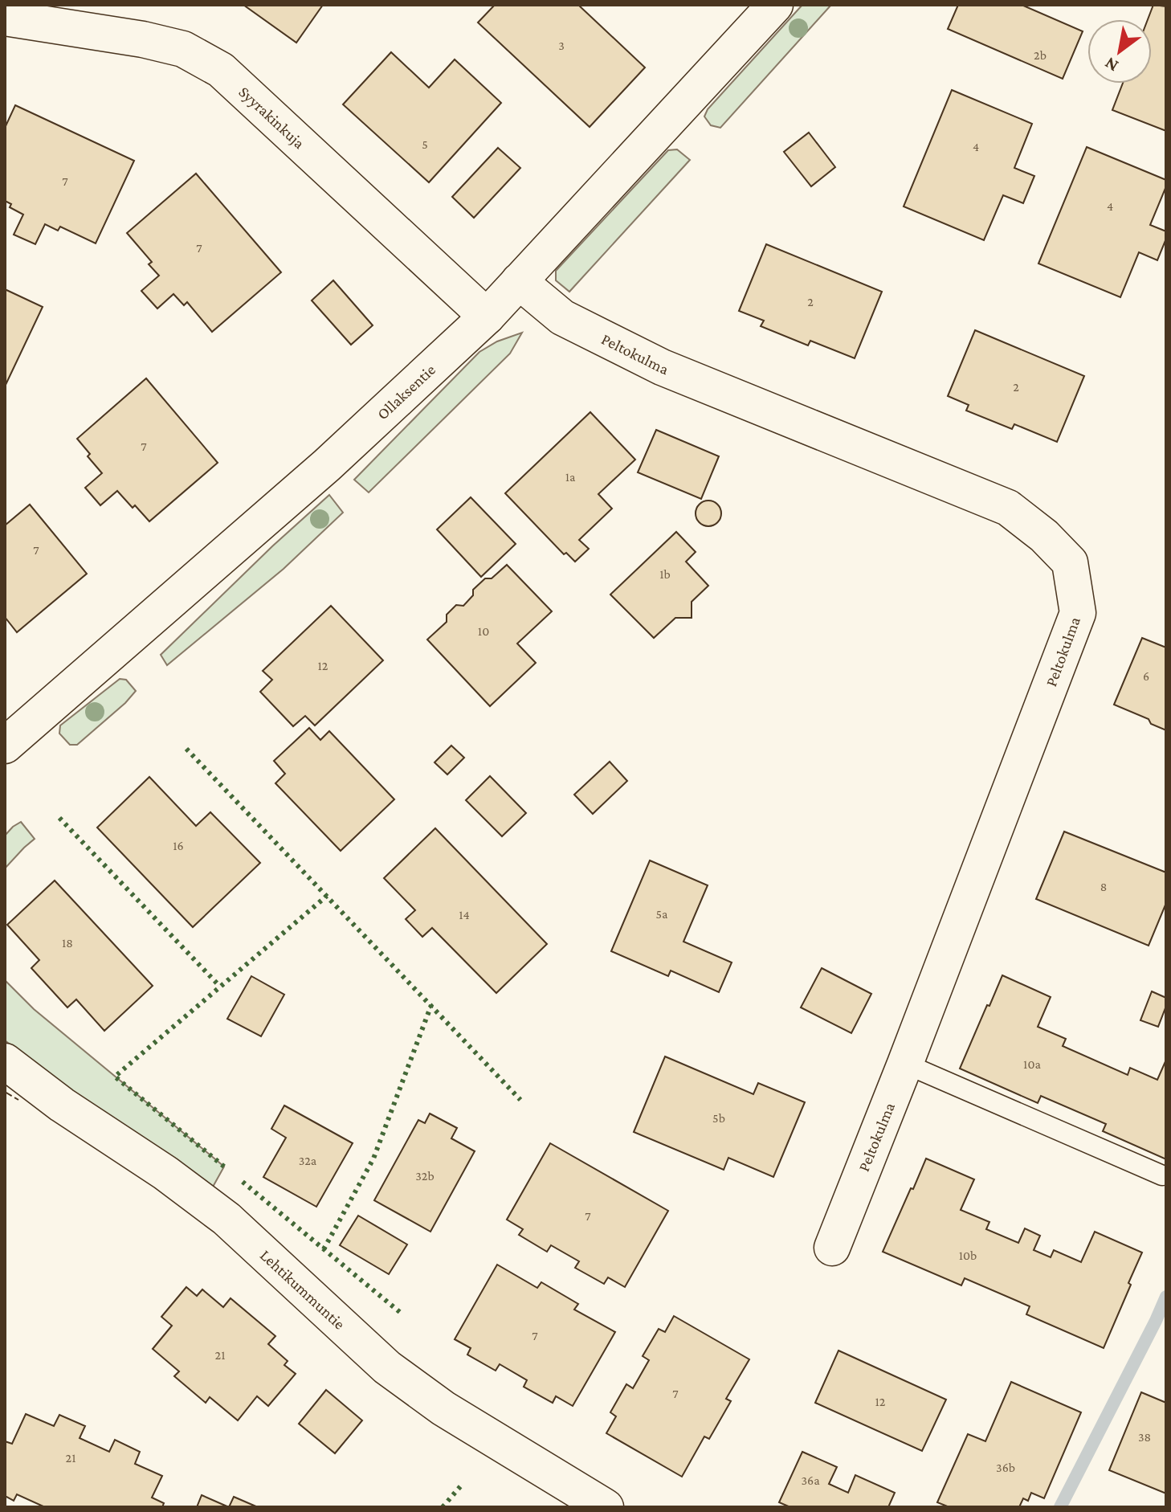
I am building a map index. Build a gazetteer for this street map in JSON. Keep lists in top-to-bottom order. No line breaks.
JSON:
{"streets":{"street":["Syyrakinkuja","Peltokulma","Ollaksentie","Lehtikummuntie"]},"crossings":[["Syyrakinkuja","Ollaksentie"],["Peltokulma","Ollaksentie"]],"house_numbers":["3","2b","5","4","7","4","7","2","2","7","1a","7","1b","10","12","6","16","8","5a","14","18","10a","5b","32a","32b","7","10b","7","21","7","12","38","21","36b","36a"],"north":"bottom left"}
